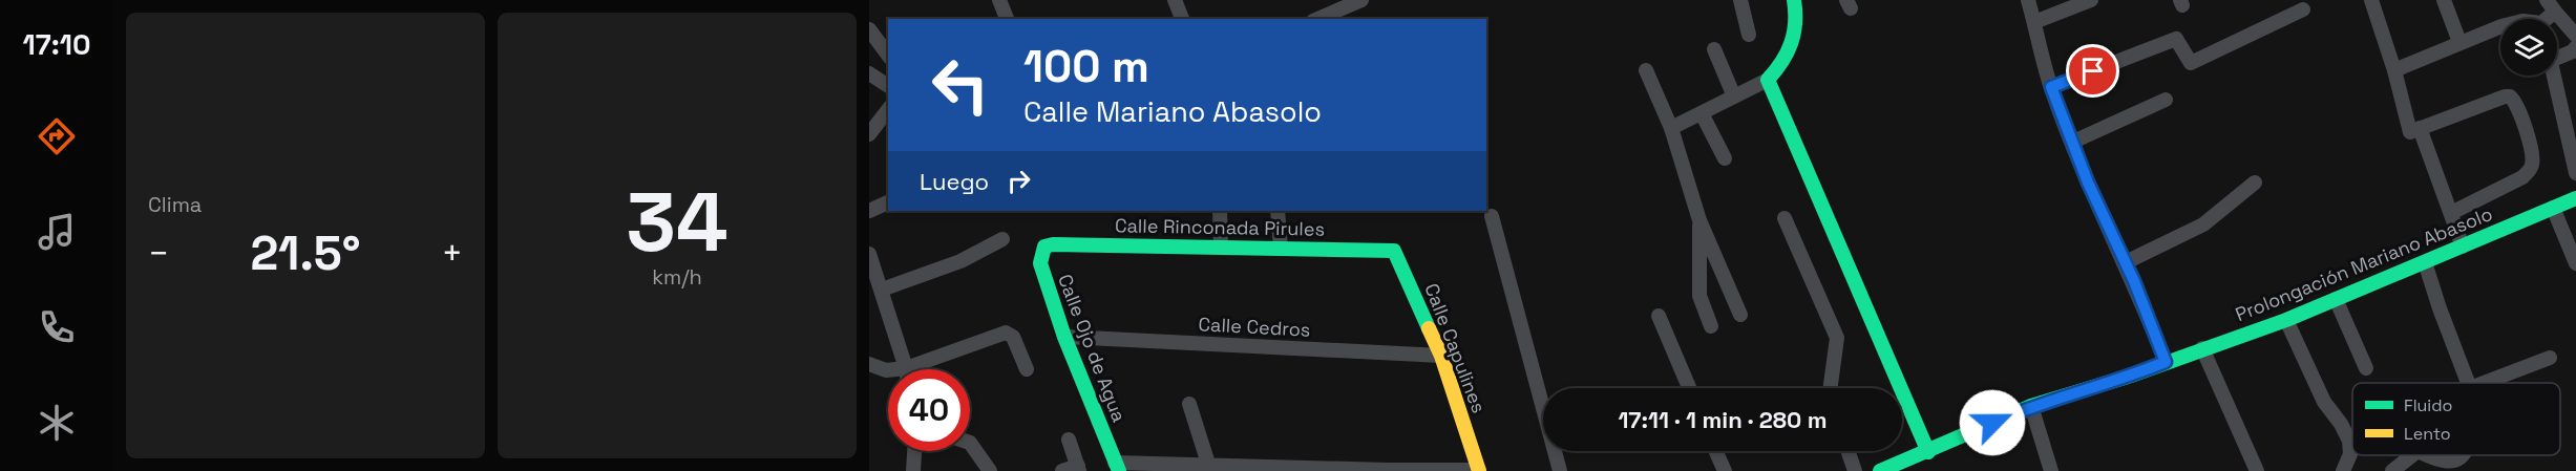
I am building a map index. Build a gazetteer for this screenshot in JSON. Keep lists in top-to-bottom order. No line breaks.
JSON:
{"streets":{"street":["Calle Rinconada Pirules","Prolongación Mariano Abasolo","Calle Cedros","Calle Ojo de Agua","Calle Capulines"]},"crossings":[["Calle Rinconada Pirules","Calle Ojo de Agua"],["Calle Rinconada Pirules","Calle Capulines"],["Calle Cedros","Calle Ojo de Agua"],["Calle Cedros","Calle Capulines"]],"legend":["Fluido","Lento"],"page":{"tabs":"17:10","tile":["Clima",["34","km/h"]],"turn":["100 m","Calle Mariano Abasolo"],"then":"Luego","heat":["−","21.5°","+"],"limit":"40","trip":"17:11 · 1 min · 280 m"}}
